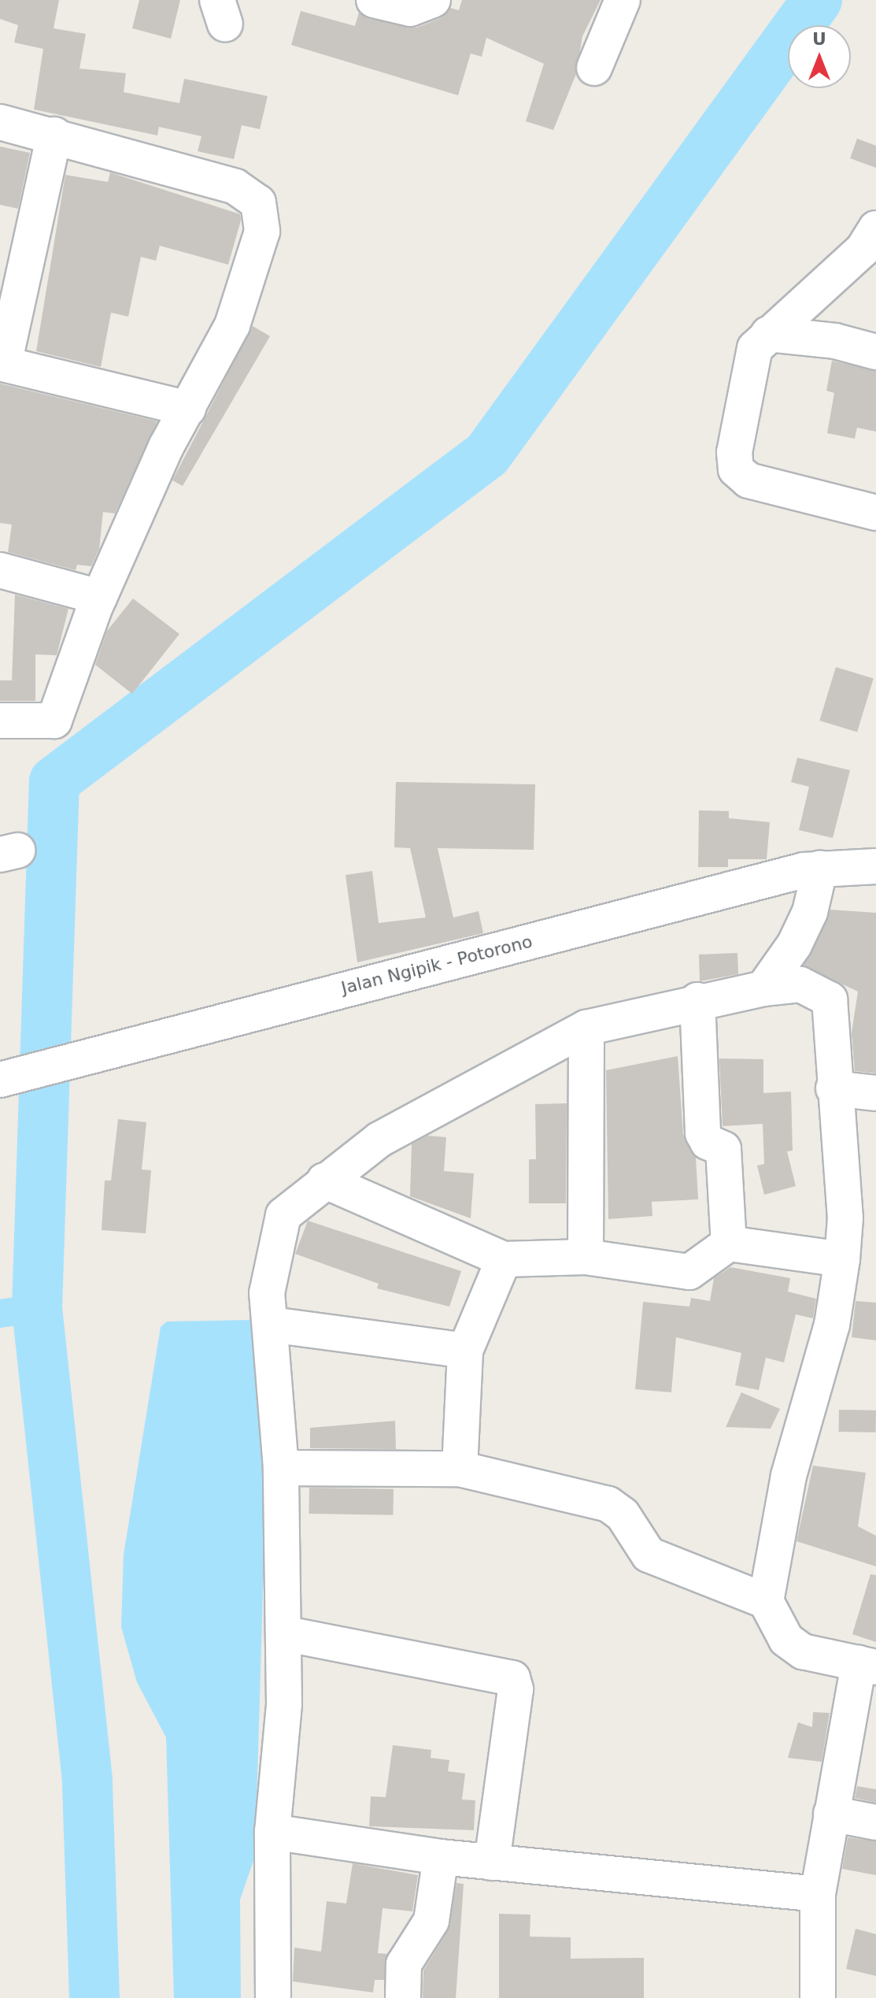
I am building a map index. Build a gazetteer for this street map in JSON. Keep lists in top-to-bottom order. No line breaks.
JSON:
{"streets":{"street":["Jalan Ngipik - Potorono"]},"north":"top"}
